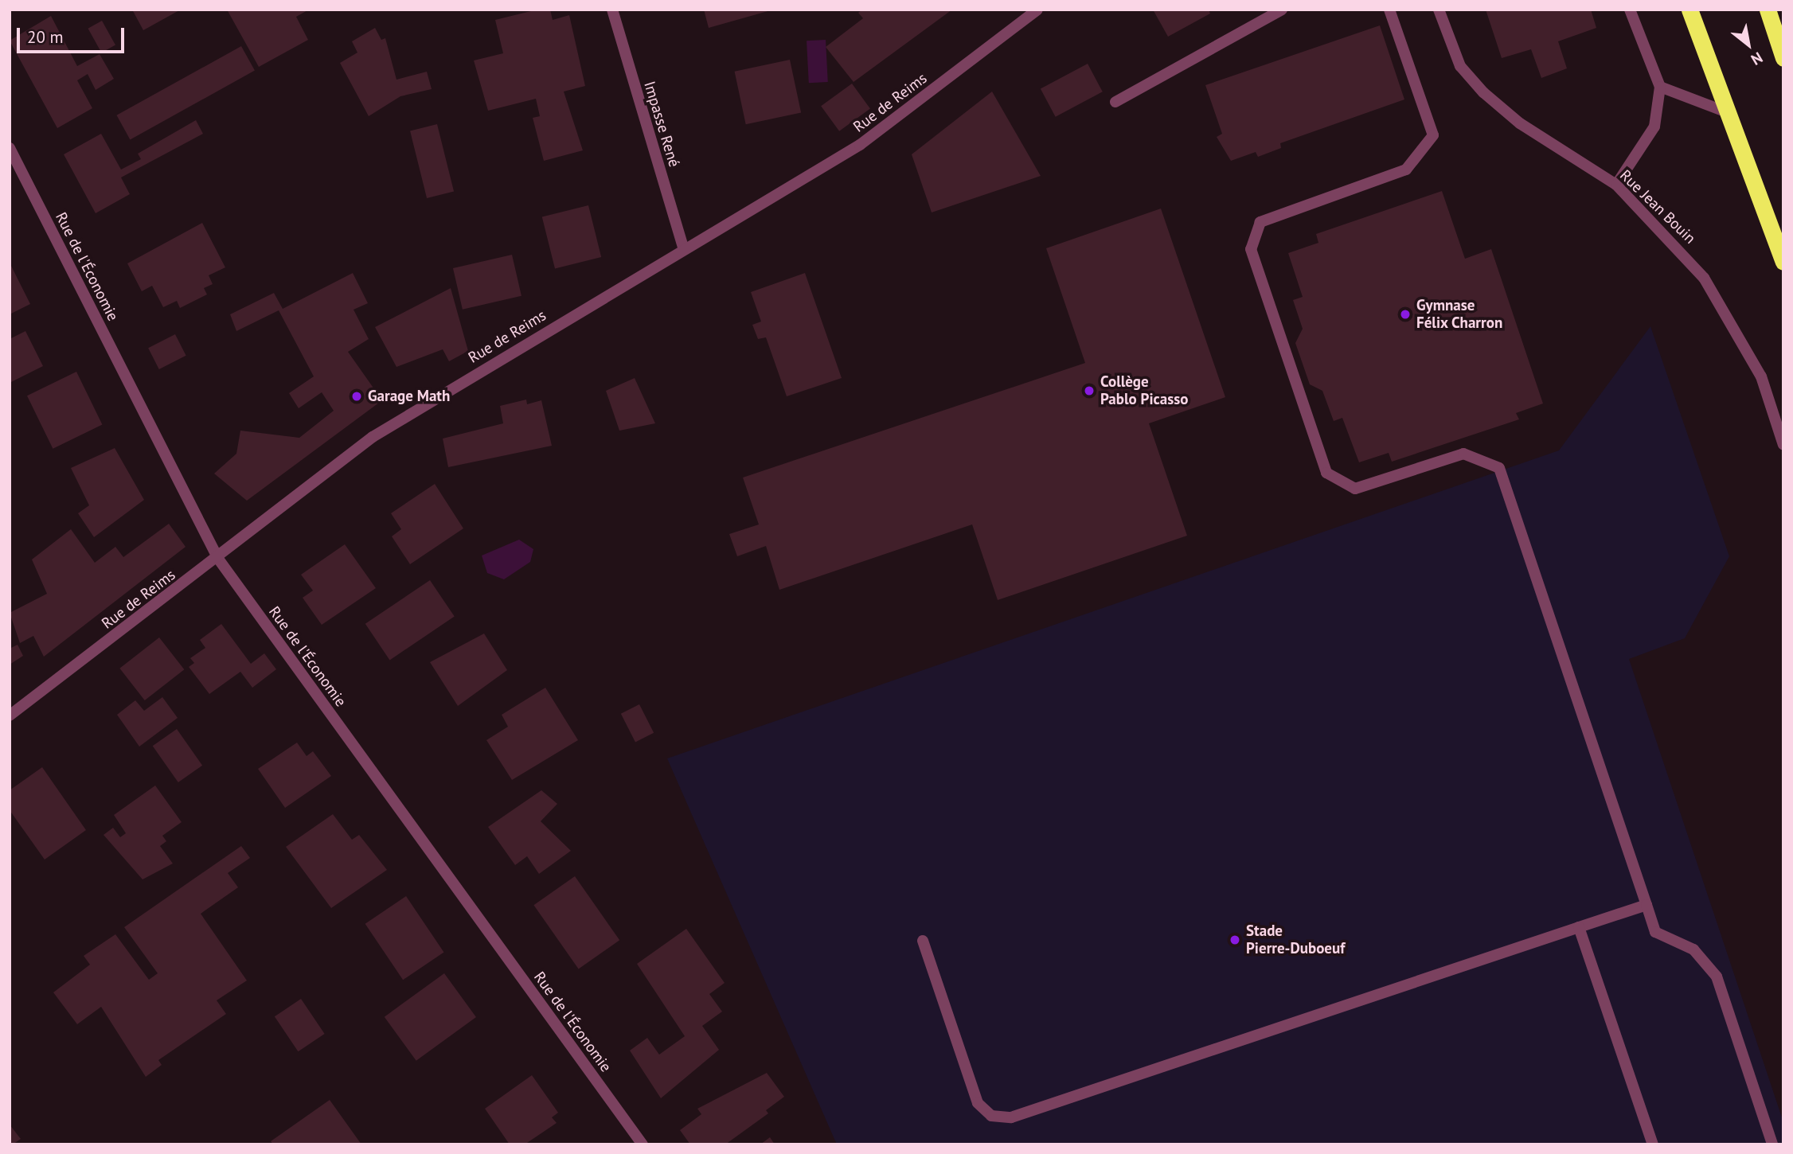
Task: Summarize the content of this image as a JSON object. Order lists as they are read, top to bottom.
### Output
{
  "streets": {
    "street": [
      "Rue de Reims",
      "Impasse René",
      "Rue Jean Bouin",
      "Rue de l'Économie"
    ]
  },
  "crossings": [
    ["Rue de Reims", "Impasse René"],
    ["Rue de Reims", "Rue de l'Économie"]
  ],
  "places": [
    "Gymnase Félix Charron",
    "Collège Pablo Picasso",
    "Garage Math",
    "Stade Pierre-Duboeuf"
  ],
  "scale_bar": "20 m",
  "north": "bottom right"
}
